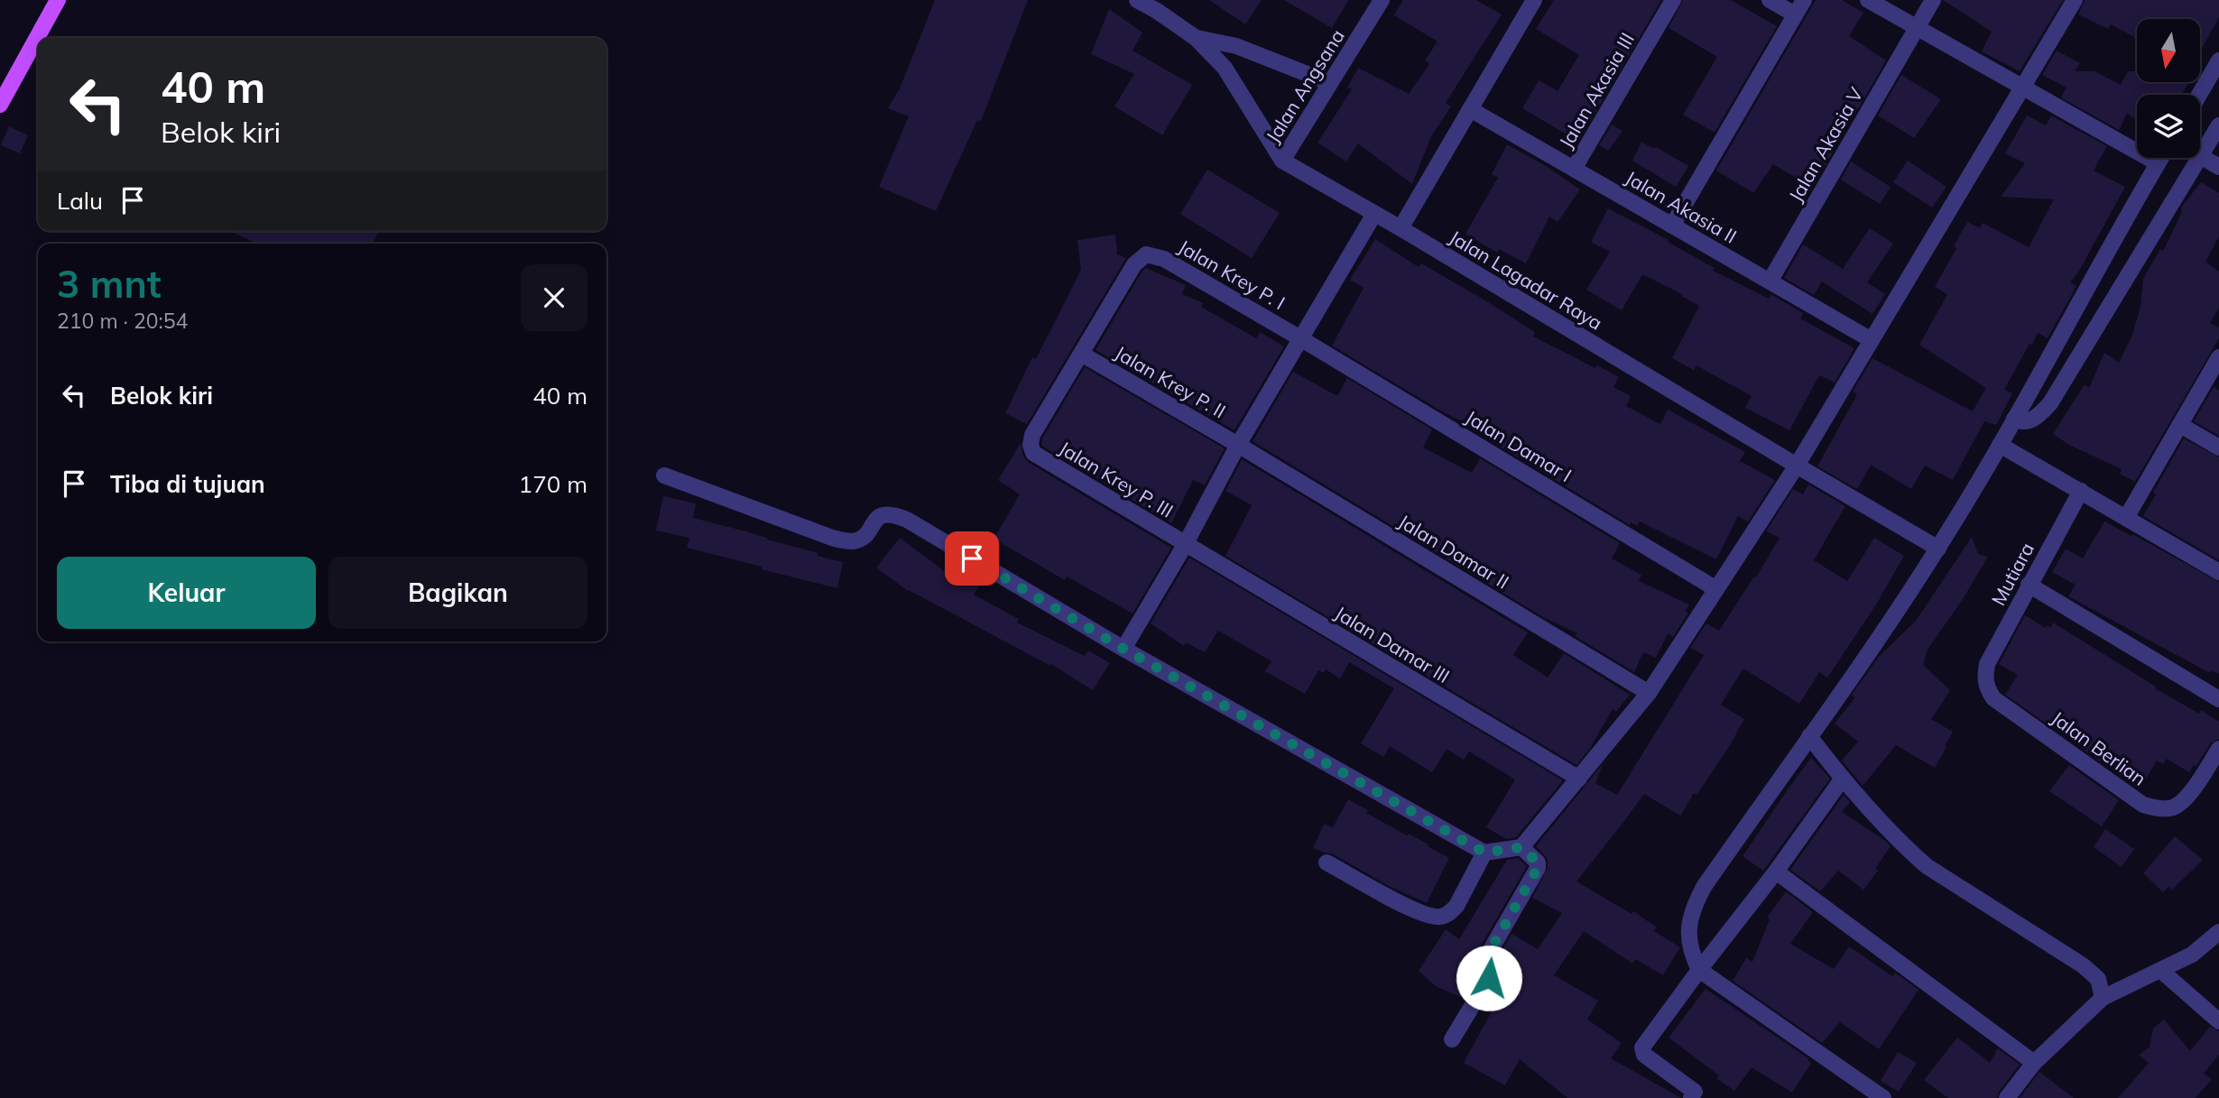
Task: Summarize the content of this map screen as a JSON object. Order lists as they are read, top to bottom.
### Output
{
  "streets": {
    "street": [
      "Jalan Angsana",
      "Jalan Akasia III",
      "Jalan Akasia V",
      "Jalan Akasia II",
      "Jalan Krey P. I",
      "Jalan Lagadar Raya",
      "Jalan Krey P. II",
      "Jalan Damar I",
      "Jalan Krey P. III",
      "Jalan Damar II",
      "Mutiara",
      "Jalan Damar III",
      "Jalan Berlian"
    ]
  },
  "crossings": [
    ["Jalan Angsana", "Jalan Lagadar Raya"],
    ["Jalan Akasia III", "Jalan Akasia II"],
    ["Jalan Akasia V", "Jalan Akasia II"],
    ["Jalan Krey P. I", "Jalan Krey P. II"],
    ["Jalan Krey P. I", "Jalan Damar I"],
    ["Jalan Krey P. I", "Jalan Krey P. III"],
    ["Jalan Krey P. II", "Jalan Krey P. III"],
    ["Jalan Krey P. II", "Jalan Damar II"],
    ["Jalan Krey P. III", "Jalan Damar III"],
    ["Mutiara", "Jalan Berlian"]
  ],
  "north": "bottom",
  "page": {
    "turn": ["40 m", "Belok kiri"],
    "then": "Lalu",
    "heading": ["3 mnt", "210 m · 20:54"],
    "list": [
      {
        "name": "Belok kiri",
        "value": "40 m"
      },
      {
        "name": "Tiba di tujuan",
        "value": "170 m"
      }
    ],
    "buttons": ["Keluar", "Bagikan"]
  }
}
